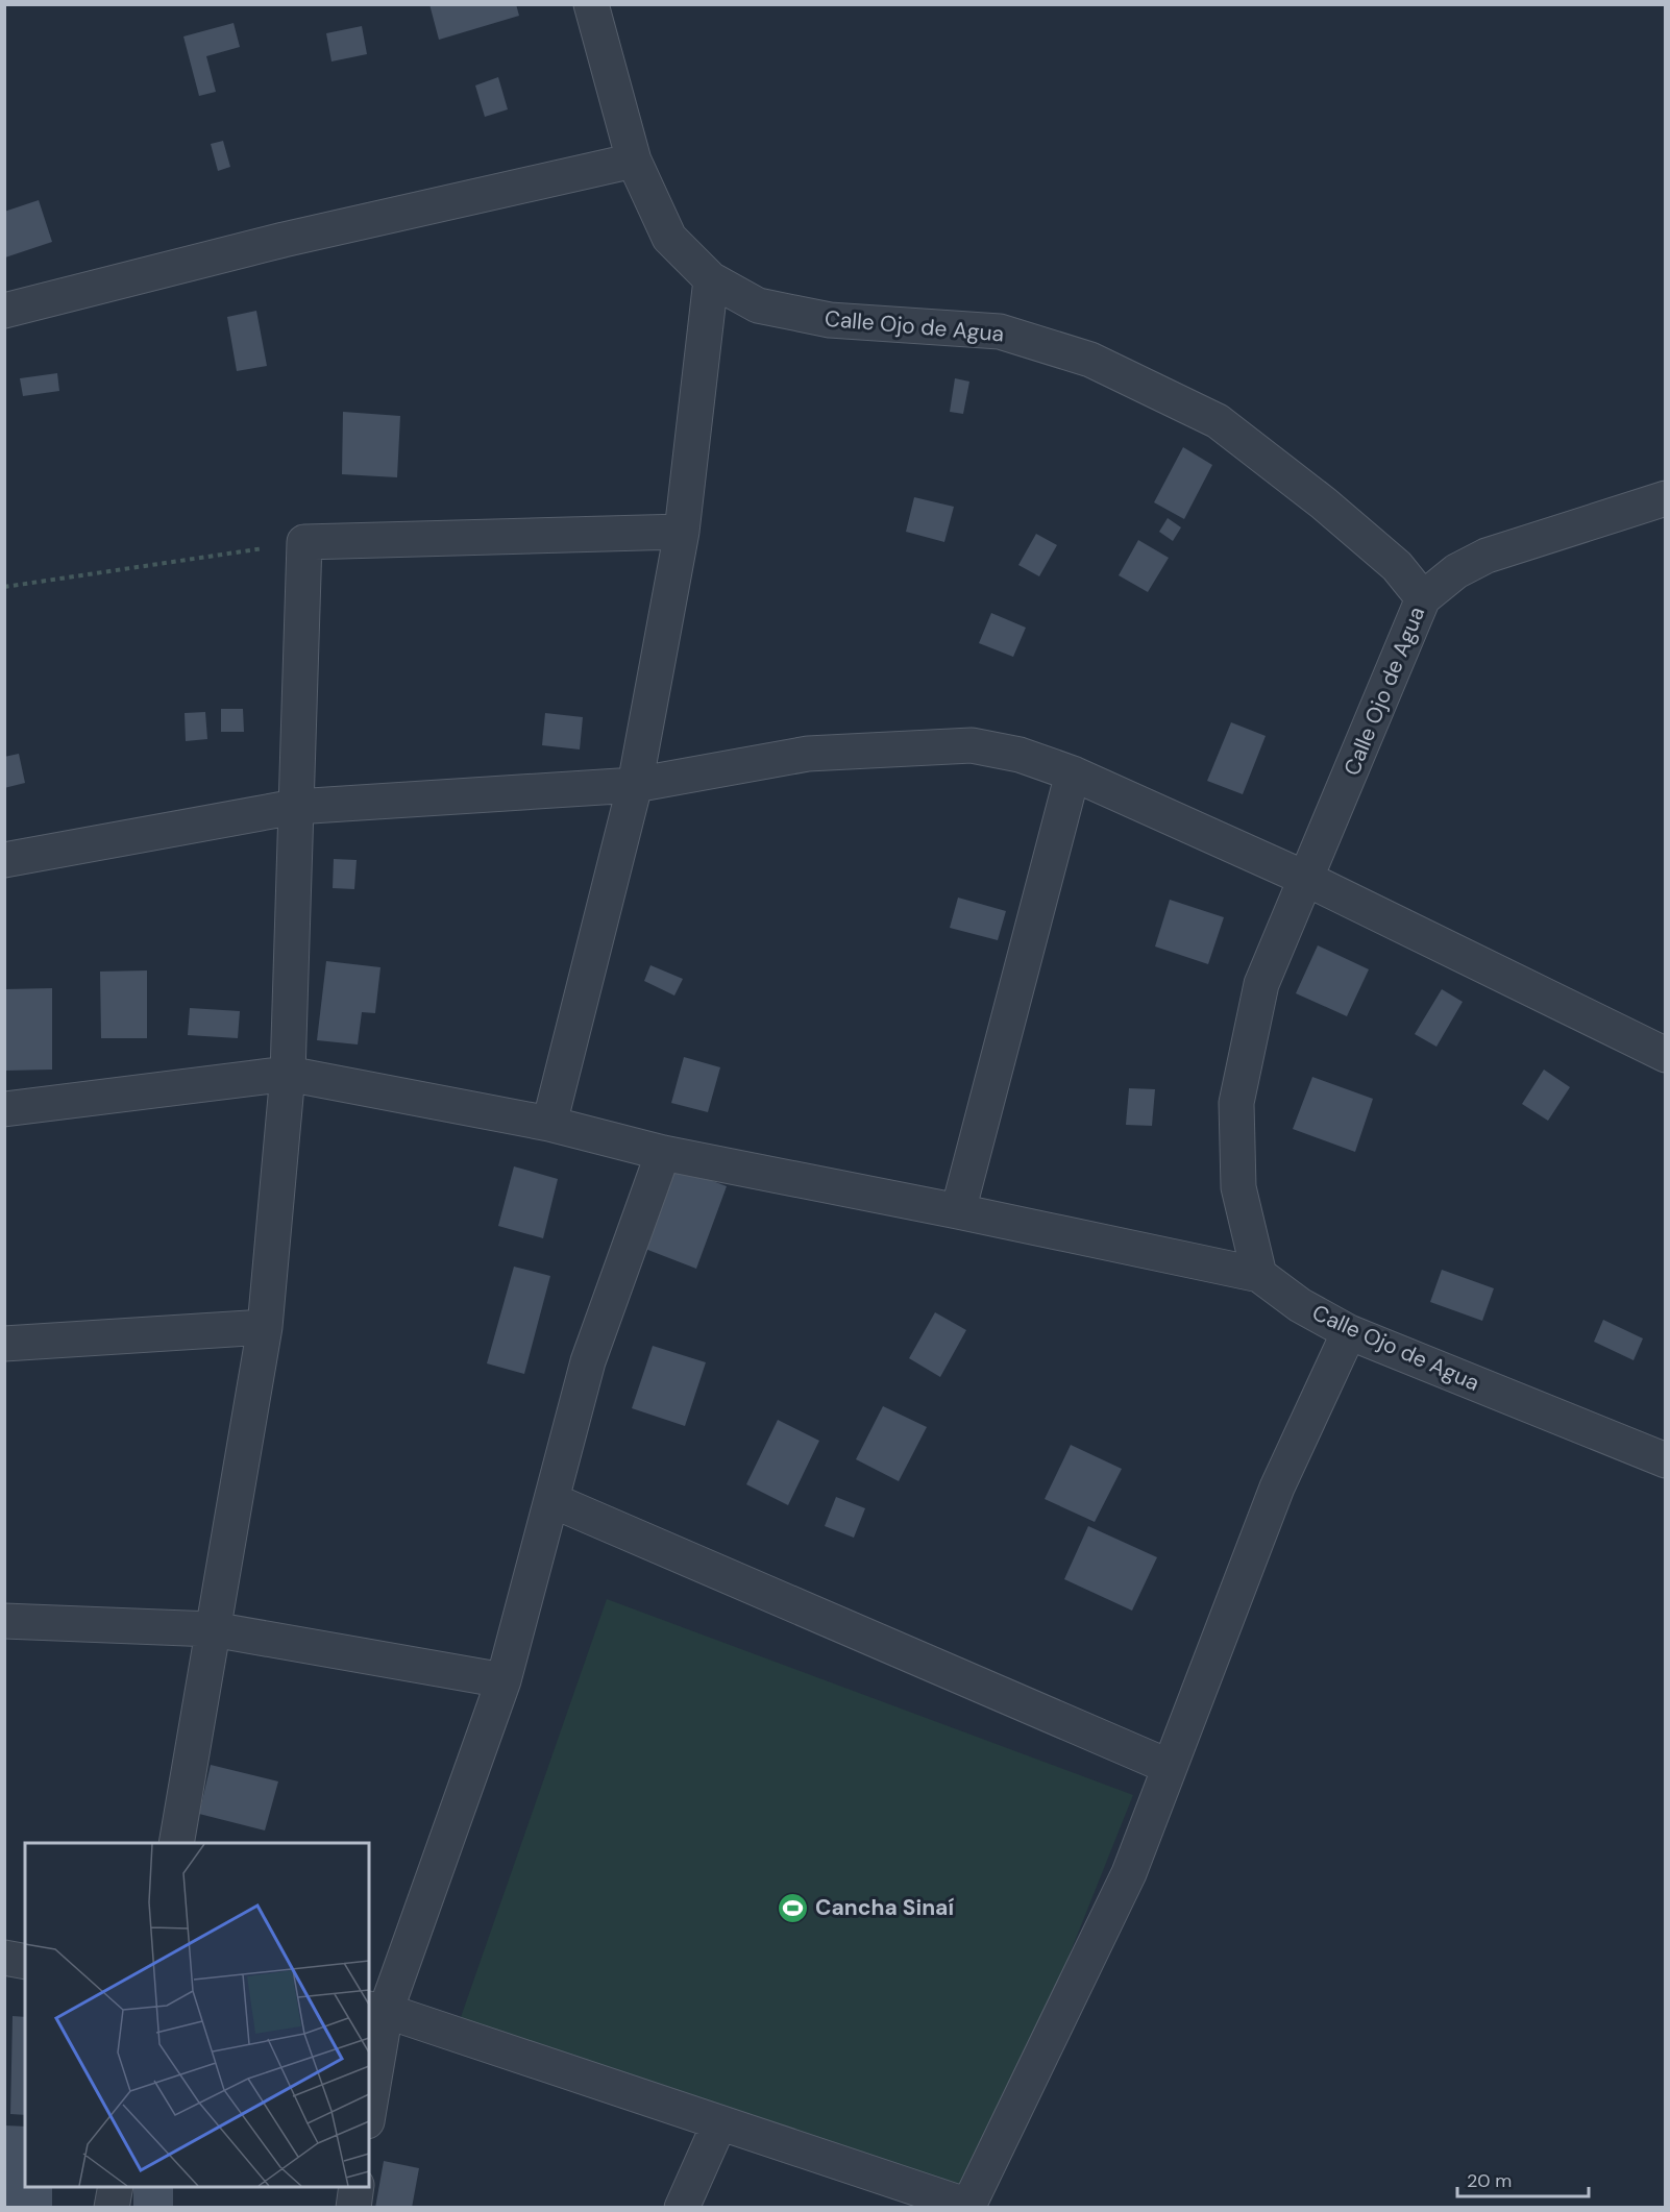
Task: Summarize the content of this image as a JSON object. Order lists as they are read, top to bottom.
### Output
{
  "streets": {
    "street": ["Calle Ojo de Agua"]
  },
  "places": {
    "sports": ["Cancha Sinaí"]
  },
  "scale_bar": "20 m"
}
